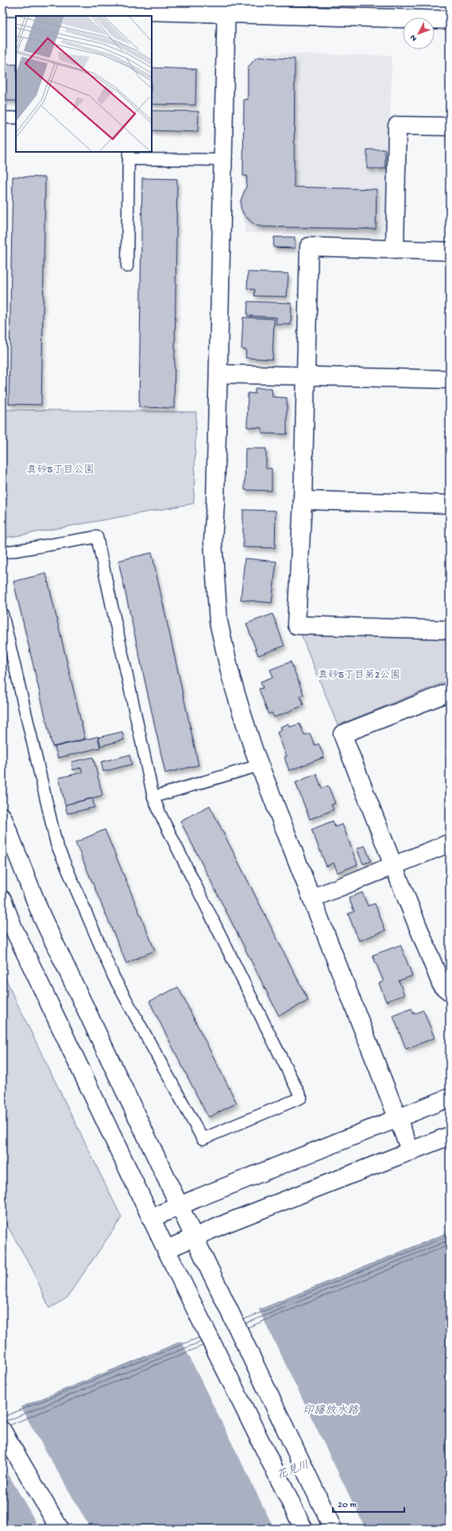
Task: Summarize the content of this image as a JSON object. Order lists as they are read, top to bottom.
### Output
{
  "water": ["印旛放水路", "花見川"],
  "parks": ["真砂5丁目公園", "真砂5丁目第2公園"],
  "scale_bar": "20 m",
  "north": "bottom left"
}
